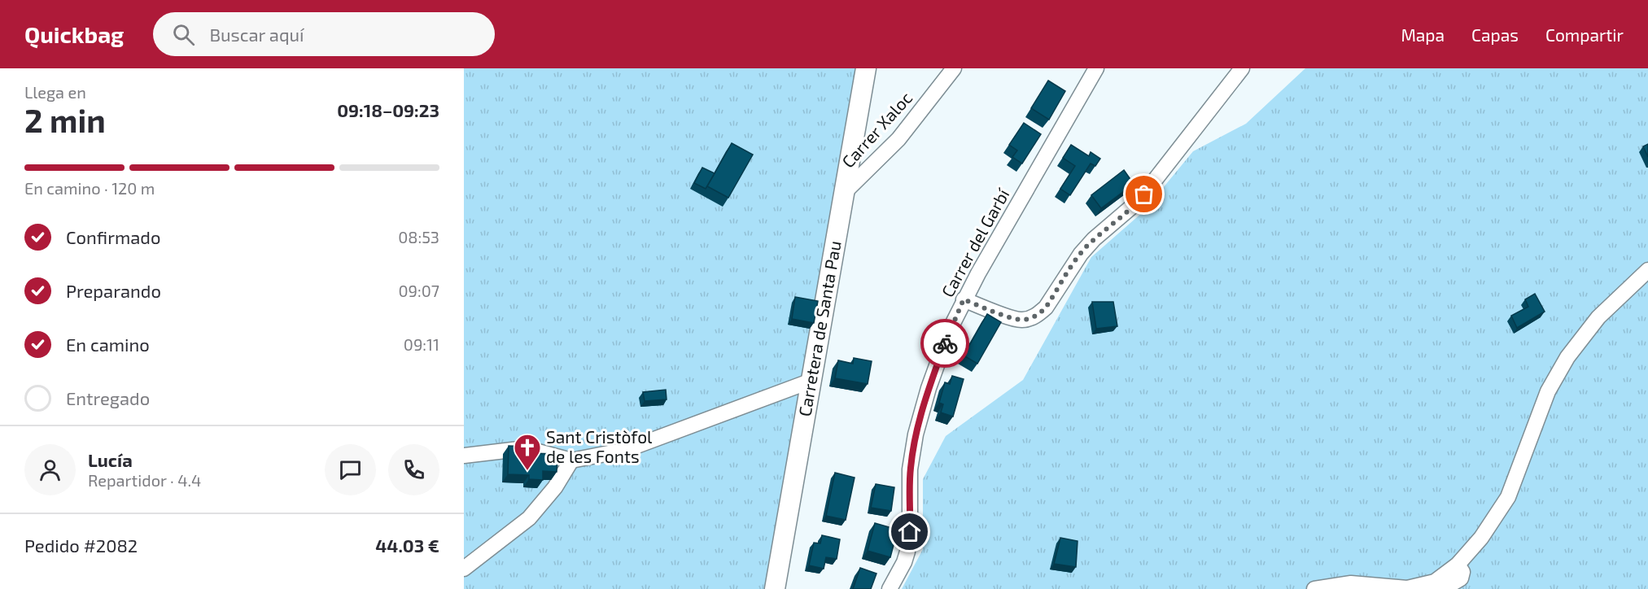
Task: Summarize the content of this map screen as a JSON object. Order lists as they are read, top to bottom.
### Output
{
  "streets": {
    "main road": ["Carretera de Santa Pau"],
    "street": ["Carrer Xaloc", "Carrer del Garbí"]
  },
  "crossings": [
    ["Carrer Xaloc", "Carretera de Santa Pau"]
  ],
  "places": {
    "church": ["Sant Cristòfol de les Fonts"]
  },
  "page": {
    "header": "Quickbag",
    "search": "Buscar aquí",
    "nav": ["Mapa", "Capas", "Compartir"],
    "heading": ["2 min", "Llega en", "09:18–09:23"],
    "panel": [
      "Lucía",
      "Repartidor · 4.4",
      "Pedido #2082",
      "44.03 €"
    ],
    "bar": "En camino · 120 m",
    "list": [
      ["Confirmado", "08:53"],
      ["Preparando", "09:07"],
      ["En camino", "09:11"],
      "Entregado"
    ]
  }
}
